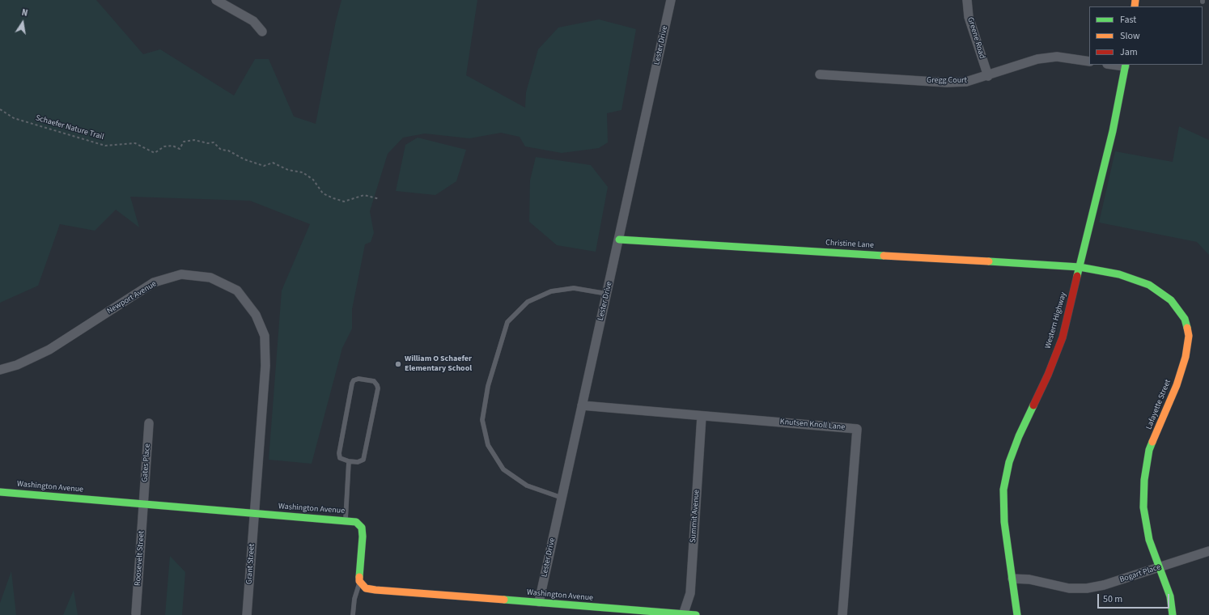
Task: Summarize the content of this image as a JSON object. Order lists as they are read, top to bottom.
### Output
{
  "streets": {
    "street": [
      "Greene Road",
      "Lester Drive",
      "Gregg Court",
      "Christine Lane",
      "Newport Avenue",
      "Western Highway",
      "Lafayette Street",
      "Knutsen Knoll Lane",
      "Gates Place",
      "Washington Avenue",
      "Summit Avenue",
      "Roosevelt Street",
      "Grant Street",
      "Bogart Place"
    ],
    "path": ["Schaefer Nature Trail"]
  },
  "crossings": [
    ["Greene Road", "Gregg Court"],
    ["Lester Drive", "Christine Lane"],
    ["Lester Drive", "Knutsen Knoll Lane"],
    ["Lester Drive", "Washington Avenue"],
    ["Christine Lane", "Western Highway"],
    ["Christine Lane", "Lafayette Street"],
    ["Newport Avenue", "Washington Avenue"],
    ["Newport Avenue", "Grant Street"],
    ["Western Highway", "Lafayette Street"],
    ["Western Highway", "Bogart Place"],
    ["Lafayette Street", "Bogart Place"],
    ["Knutsen Knoll Lane", "Summit Avenue"],
    ["Gates Place", "Washington Avenue"],
    ["Gates Place", "Roosevelt Street"],
    ["Washington Avenue", "Summit Avenue"],
    ["Washington Avenue", "Roosevelt Street"],
    ["Washington Avenue", "Grant Street"]
  ],
  "places": ["William O Schaefer Elementary School"],
  "legend": ["Fast", "Slow", "Jam"],
  "scale_bar": "50 m",
  "north": "top"
}
